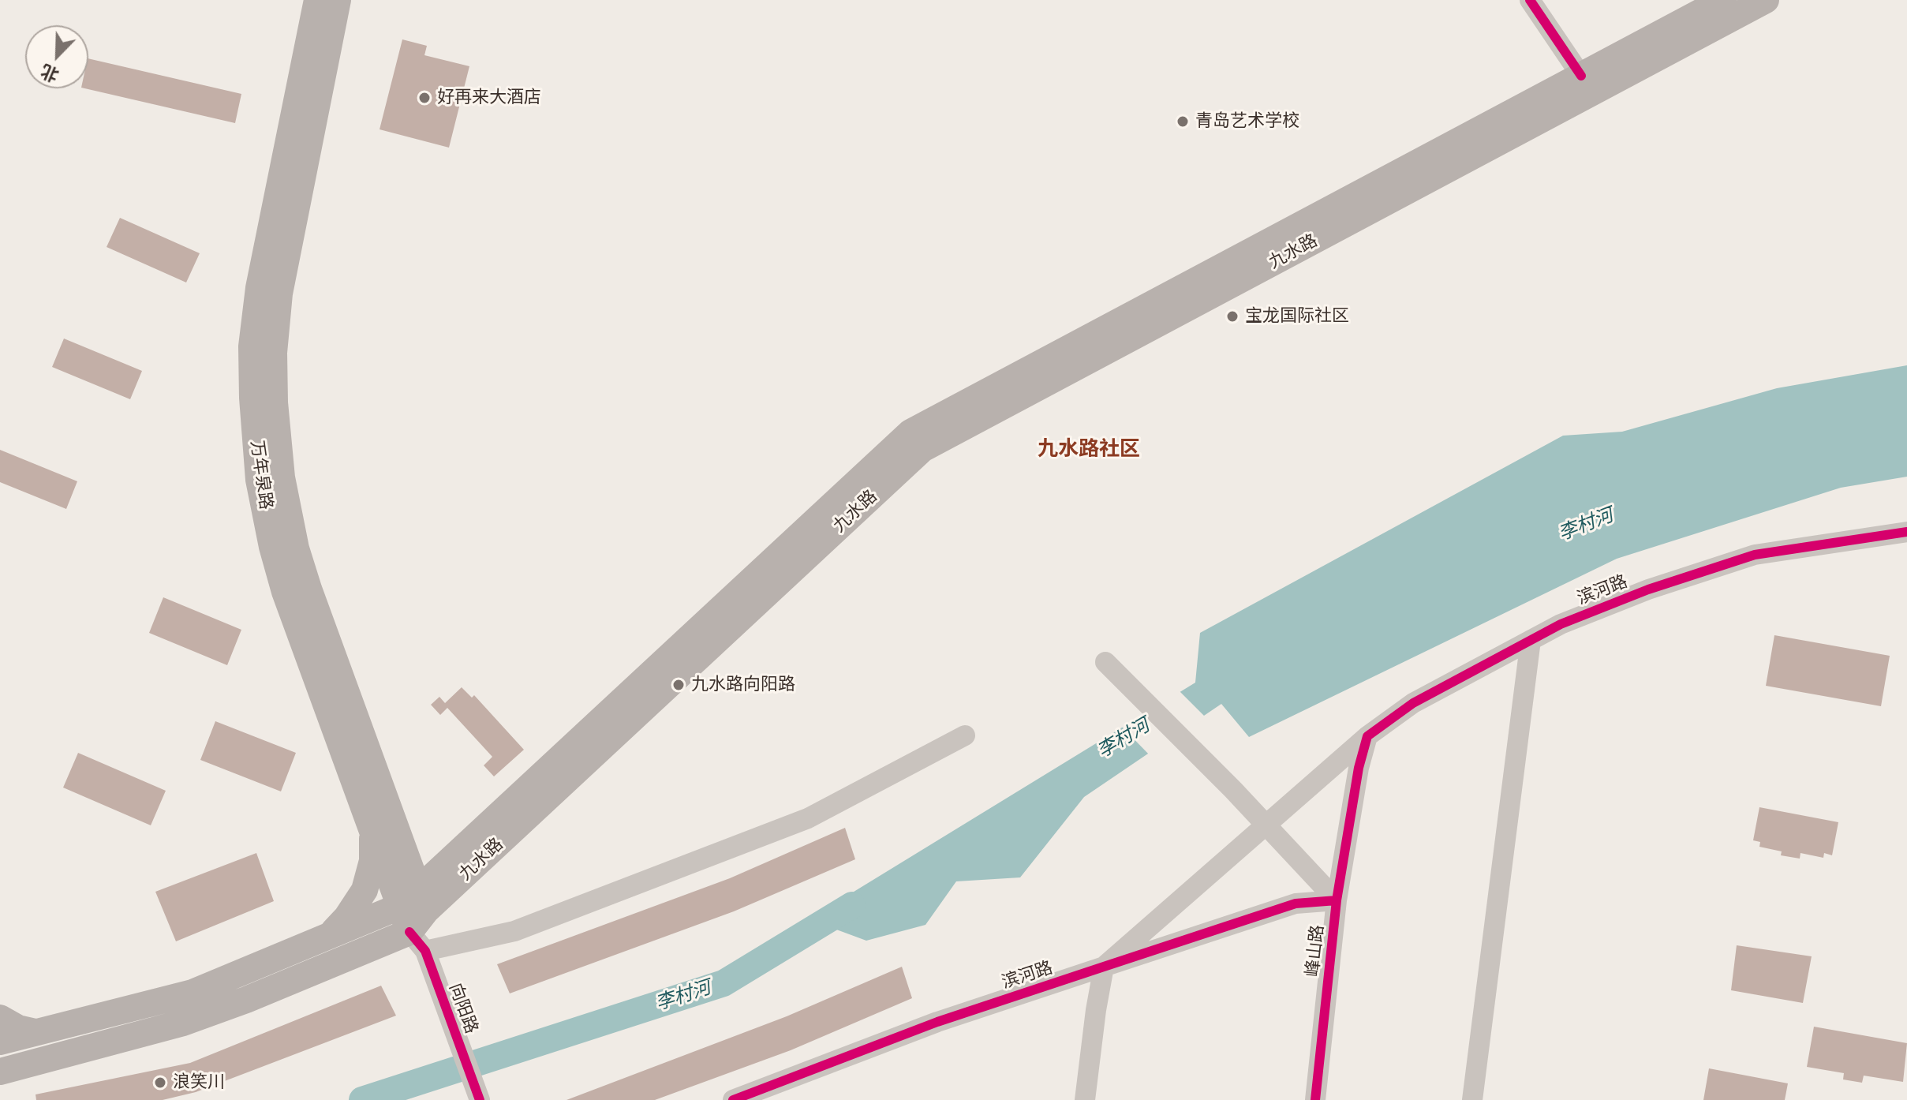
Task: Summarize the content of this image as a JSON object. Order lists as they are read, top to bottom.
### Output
{
  "streets": {
    "main road": ["九水路", "万年泉路"],
    "street": ["滨河路", "峰山路", "向阳路"]
  },
  "crossings": [
    ["九水路", "万年泉路"],
    ["万年泉路", "向阳路"],
    ["滨河路", "峰山路"]
  ],
  "districts": ["九水路社区"],
  "water": ["李村河"],
  "places": [
    "好再来大酒店",
    "青岛艺术学校",
    "宝龙国际社区",
    "九水路向阳路",
    "浪笑川"
  ],
  "north": "bottom left"
}
